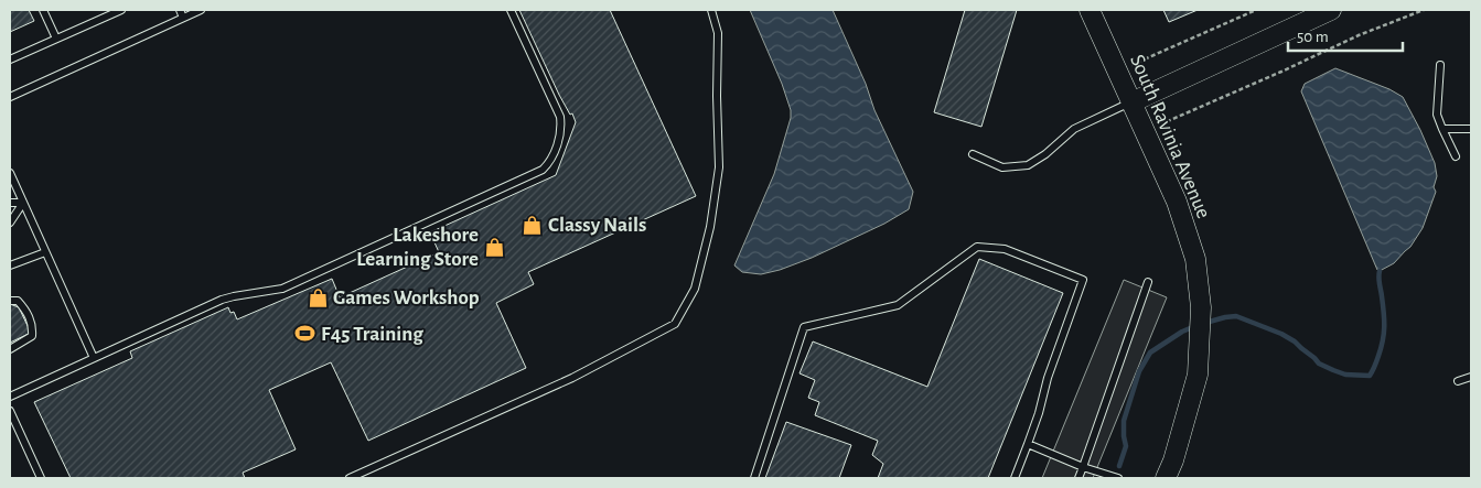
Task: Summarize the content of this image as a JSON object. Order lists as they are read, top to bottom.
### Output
{
  "streets": {
    "street": ["South Ravinia Avenue"]
  },
  "places": {
    "shop": ["Classy Nails", "Lakeshore Learning Store", "Games Workshop"],
    "sports": ["F45 Training"]
  },
  "scale_bar": "50 m"
}
